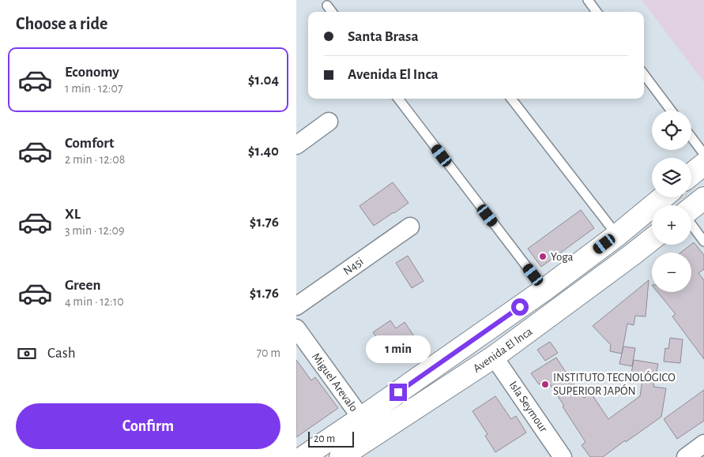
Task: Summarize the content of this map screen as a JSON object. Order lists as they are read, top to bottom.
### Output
{
  "streets": {
    "main road": ["Avenida El Inca"],
    "street": ["N45i", "Miguel Arevalo", "Isla Seymour"]
  },
  "crossings": [
    ["Avenida El Inca", "Miguel Arevalo"],
    ["Avenida El Inca", "Isla Seymour"]
  ],
  "places": ["Yoga", "INSTITUTO TECNOLÓGICO SUPERIOR JAPÓN"],
  "scale_bar": "20 m",
  "page": {
    "heading": "Choose a ride",
    "banner": ["Santa Brasa", "Avenida El Inca"],
    "list": [
      {
        "name": "Economy",
        "note": "1 min · 12:07",
        "value": "$1.04"
      },
      {
        "name": "Comfort",
        "note": "2 min · 12:08",
        "value": "$1.40"
      },
      {
        "name": "XL",
        "note": "3 min · 12:09",
        "value": "$1.76"
      },
      {
        "name": "Green",
        "note": "4 min · 12:10",
        "value": "$1.76"
      }
    ],
    "map_buttons": ["+", "−"],
    "pay": ["Cash", "70 m"],
    "bubble": "1 min",
    "buttons": "Confirm",
    "scale": "20 m"
  }
}
